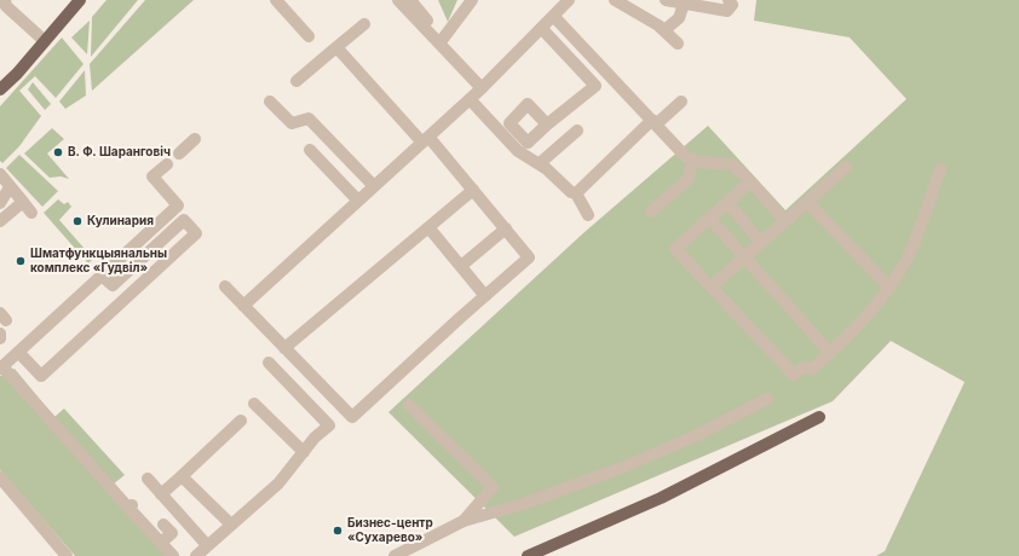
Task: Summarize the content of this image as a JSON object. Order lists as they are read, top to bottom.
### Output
{
  "places": [
    "В. Ф. Шаранговіч",
    "Кулинария",
    "Шматфункцыянальны комплекс «Гудвіл»",
    "Бизнес-центр «Сухарево»"
  ]
}
